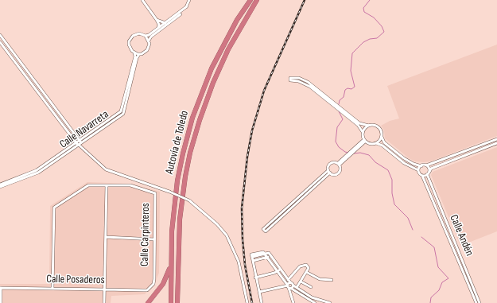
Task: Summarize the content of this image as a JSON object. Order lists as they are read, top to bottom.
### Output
{
  "streets": {
    "highway": ["Autovía de Toledo"],
    "street": [
      "Calle Navarreta",
      "Calle Carpinteros",
      "Calle Andén",
      "Calle Posaderos"
    ]
  },
  "crossings": [
    ["Calle Carpinteros", "Calle Posaderos"]
  ]
}
